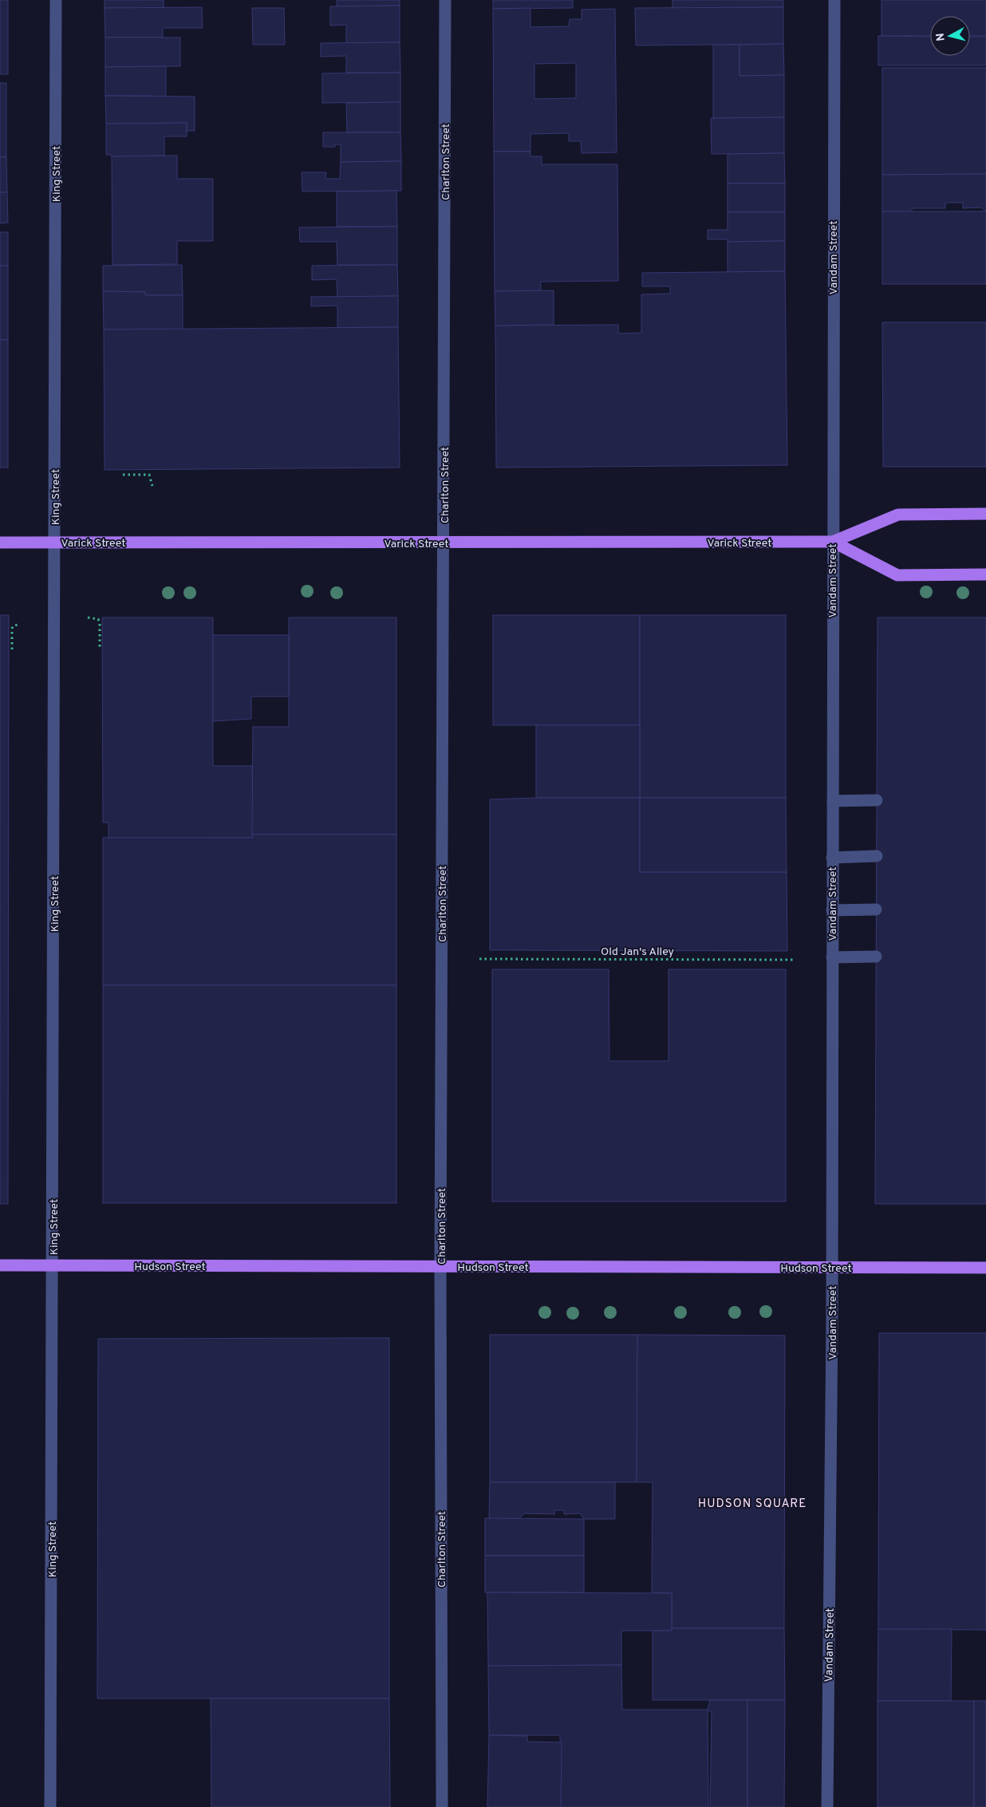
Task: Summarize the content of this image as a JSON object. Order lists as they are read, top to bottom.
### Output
{
  "streets": {
    "main road": ["Varick Street", "Hudson Street"],
    "street": ["Charlton Street", "King Street", "Vandam Street"],
    "path": ["Old Jan's Alley"]
  },
  "crossings": [
    ["Charlton Street", "Varick Street"],
    ["Charlton Street", "Hudson Street"],
    ["King Street", "Varick Street"],
    ["King Street", "Hudson Street"],
    ["Vandam Street", "Varick Street"],
    ["Vandam Street", "Hudson Street"]
  ],
  "districts": ["HUDSON SQUARE"],
  "north": "left"
}
